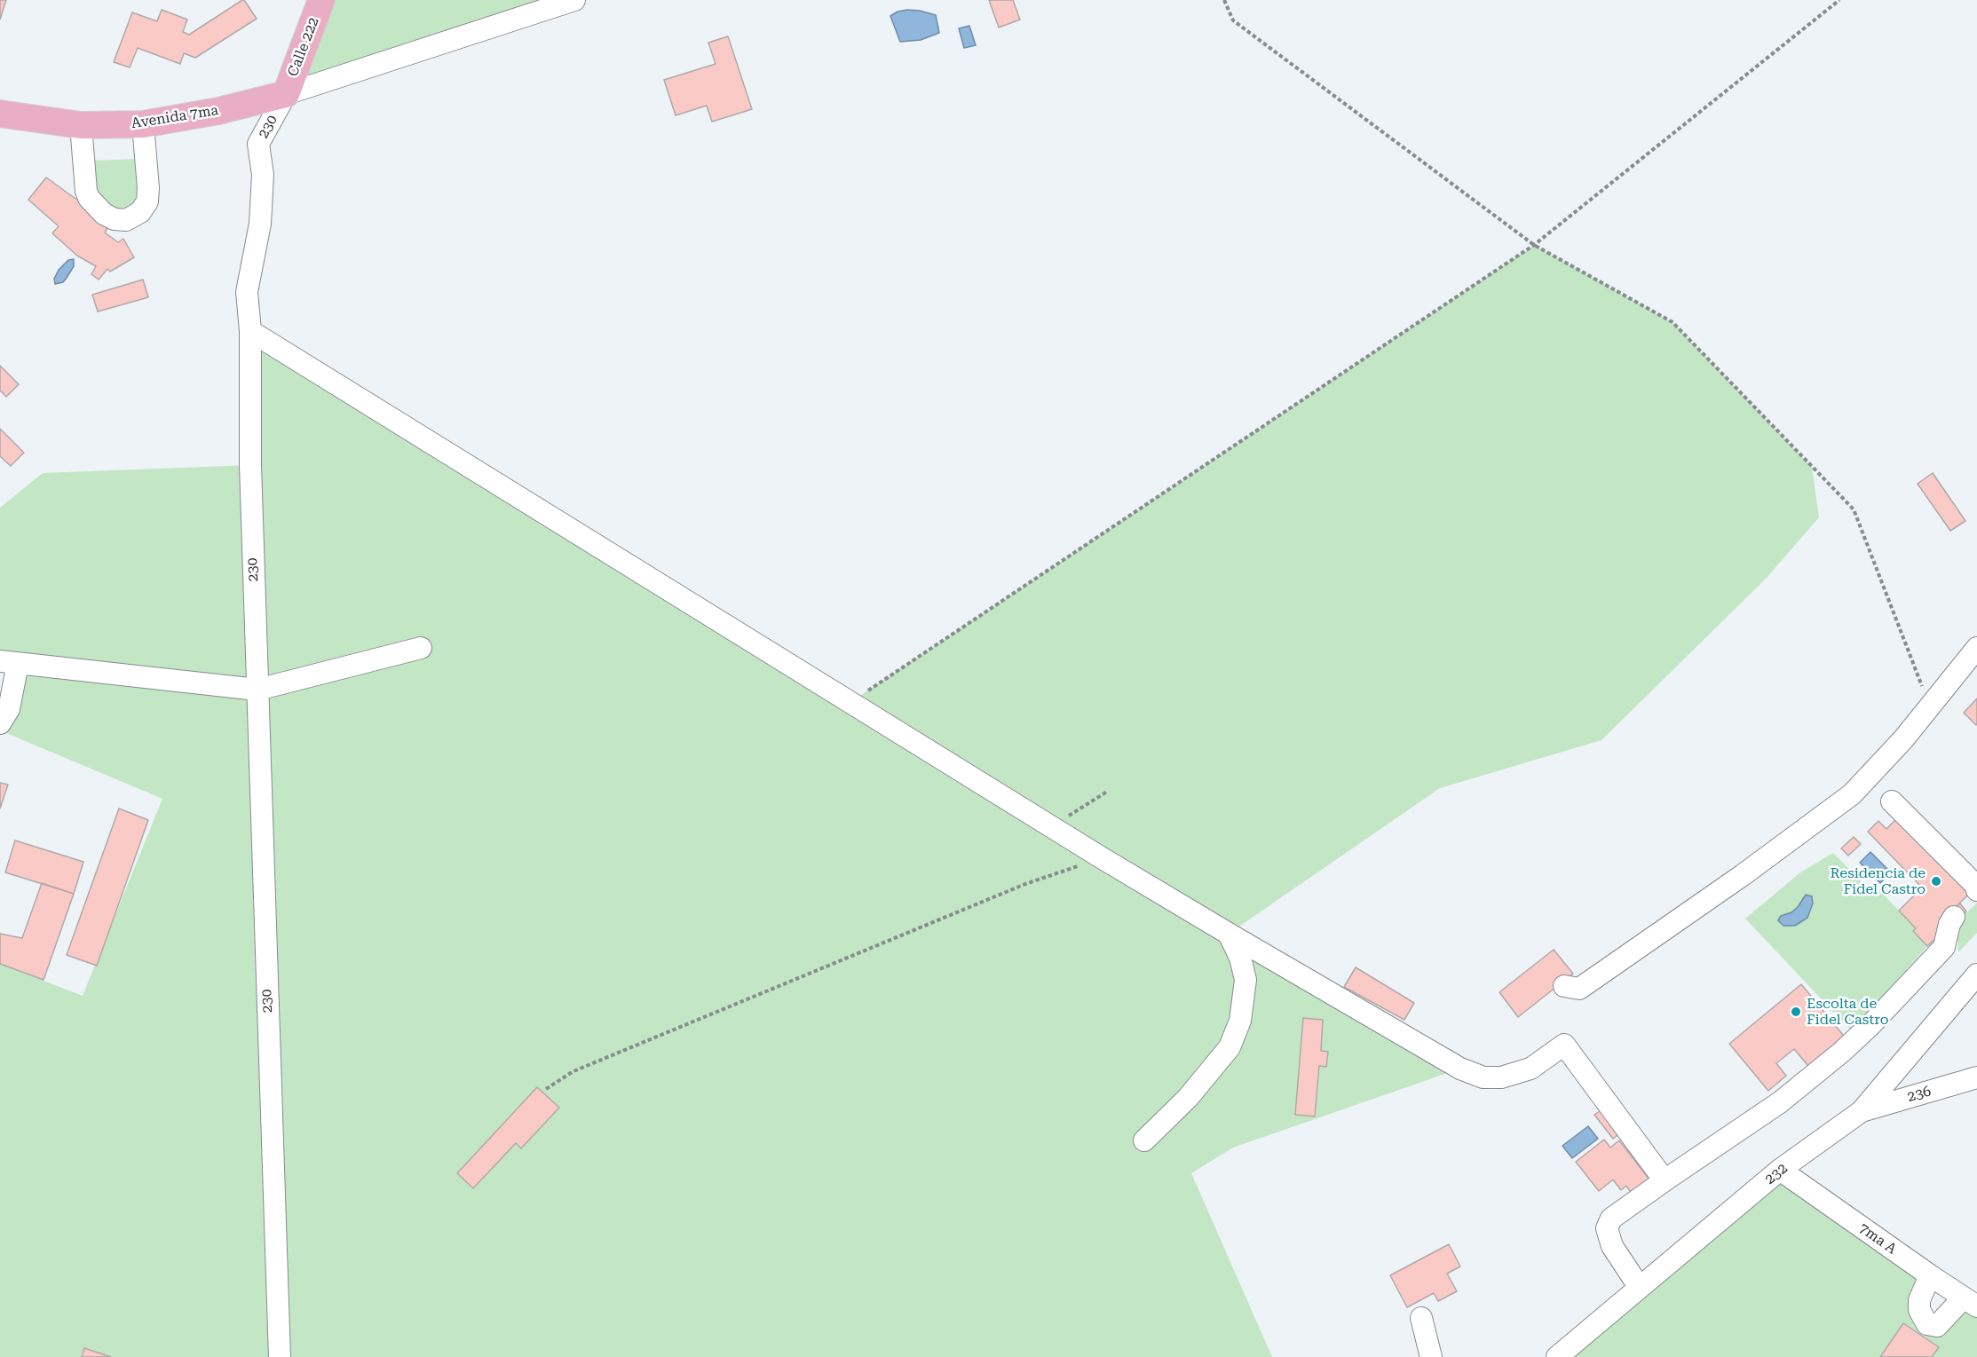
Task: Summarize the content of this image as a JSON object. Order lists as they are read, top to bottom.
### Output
{
  "streets": {
    "main road": ["Calle 222", "Avenida 7ma"],
    "street": [
      "230",
      "236",
      "232",
      "7ma A"
    ]
  },
  "crossings": [
    ["Calle 222", "Avenida 7ma"],
    ["Calle 222", "230"],
    ["Avenida 7ma", "230"],
    ["236", "232"],
    ["232", "7ma A"]
  ],
  "places": ["Residencia de Fidel Castro", "Escolta de Fidel Castro"]
}
